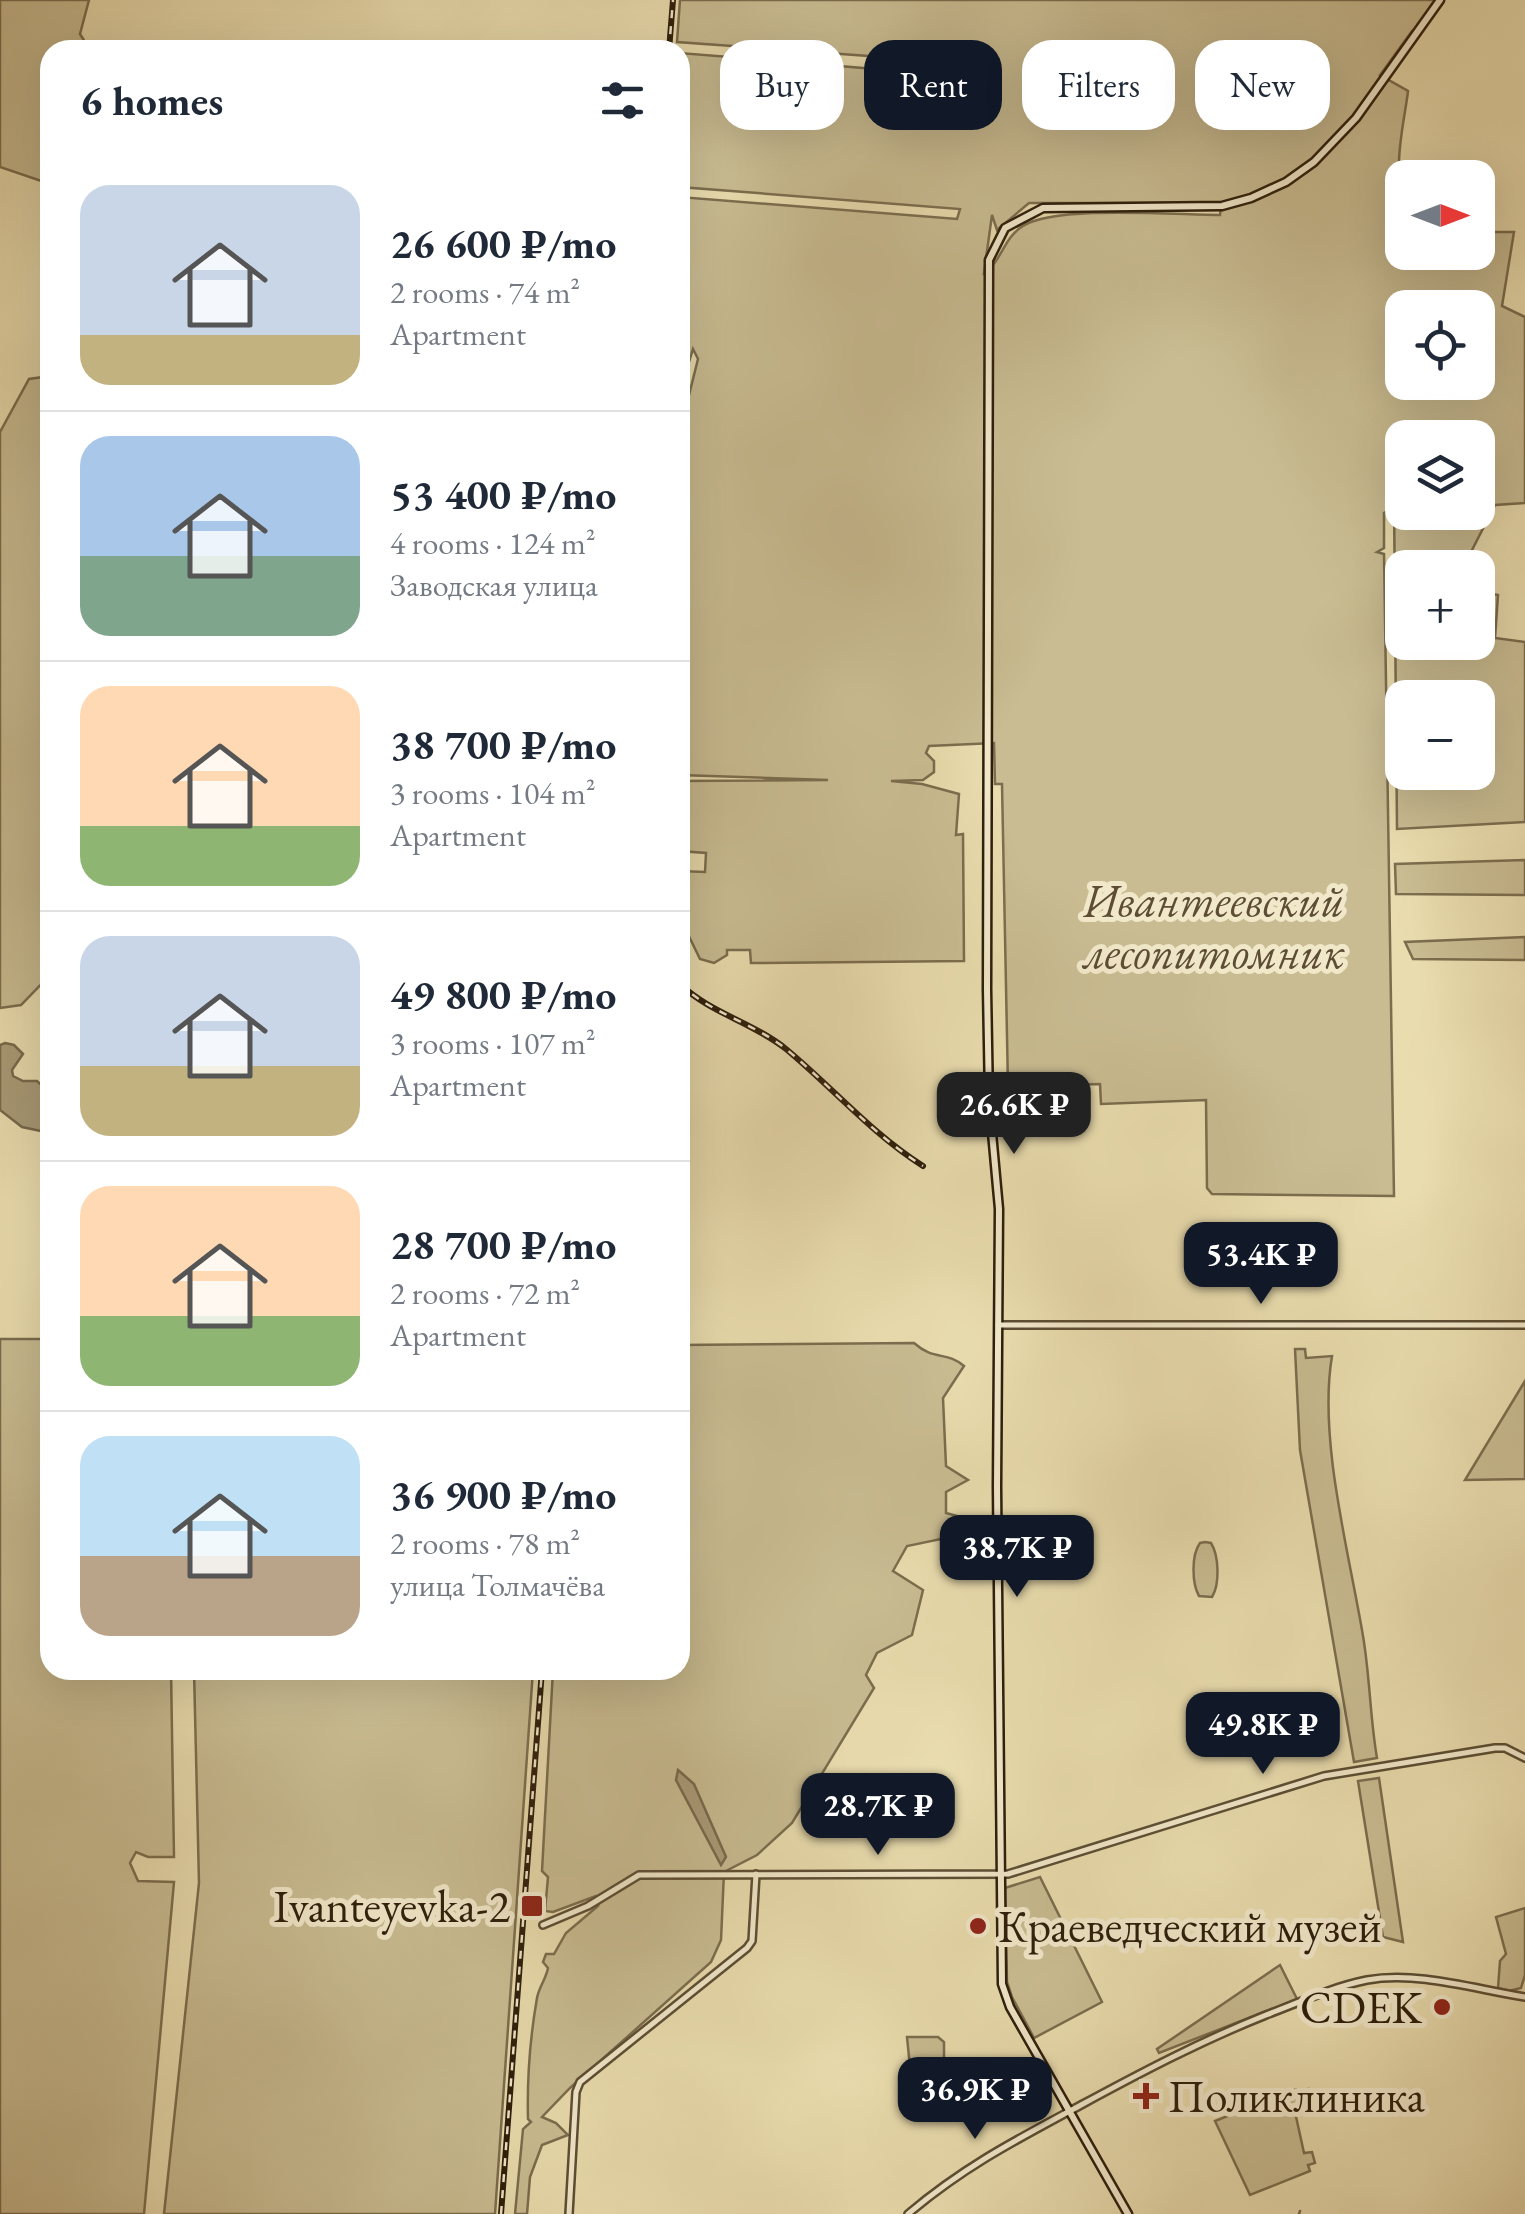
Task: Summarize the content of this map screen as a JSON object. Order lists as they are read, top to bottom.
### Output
{
  "parks": ["Ивантеевский лесопитомник"],
  "places": {
    "transit": ["Ivanteyevka-2"],
    "other": ["Краеведческий музей", "CDEK"],
    "health": ["Поликлиника"]
  },
  "north": "right",
  "page": {
    "chip": [
      "Buy",
      "Rent",
      "Filters",
      "New"
    ],
    "heading": "6 homes",
    "map_buttons": ["+", "−"],
    "list": [
      {
        "name": "26 600 ₽/mo",
        "note": "2 rooms · 74 m² · Apartment"
      },
      {
        "name": "53 400 ₽/mo",
        "note": "4 rooms · 124 m² · Заводская улица"
      },
      {
        "name": "38 700 ₽/mo",
        "note": "3 rooms · 104 m² · Apartment"
      },
      {
        "name": "49 800 ₽/mo",
        "note": "3 rooms · 107 m² · Apartment"
      },
      {
        "name": "28 700 ₽/mo",
        "note": "2 rooms · 72 m² · Apartment"
      },
      {
        "name": "36 900 ₽/mo",
        "note": "2 rooms · 78 m² · улица Толмачёва"
      }
    ],
    "price": [
      "26.6K ₽",
      "53.4K ₽",
      "38.7K ₽",
      "49.8K ₽",
      "28.7K ₽",
      "36.9K ₽"
    ]
  }
}
